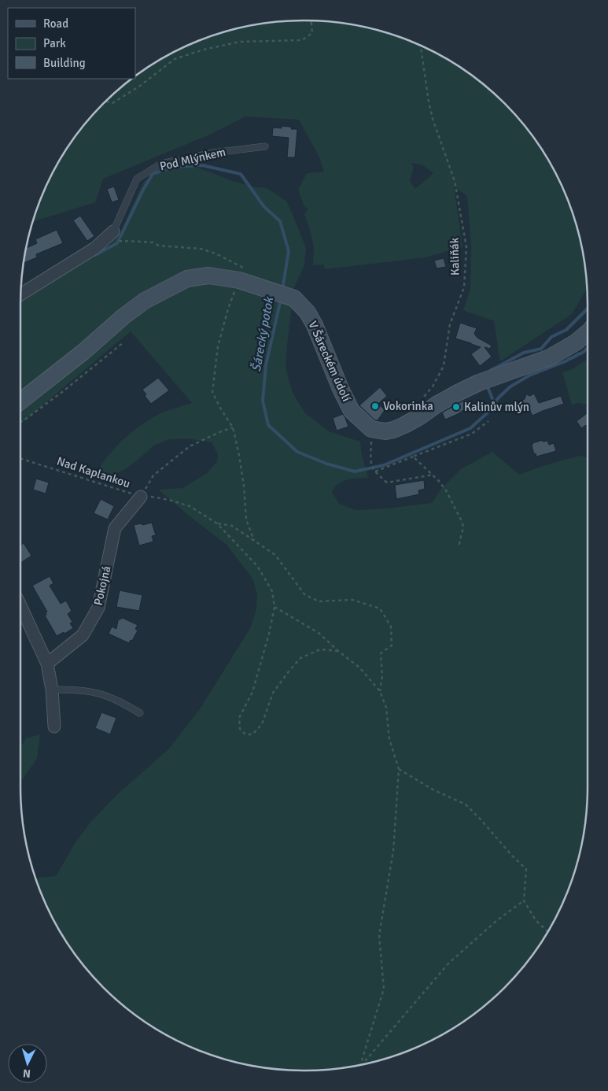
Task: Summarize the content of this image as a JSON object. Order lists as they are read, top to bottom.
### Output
{
  "streets": {
    "street": ["Pod Mlýnkem", "V Šáreckém údolí", "Pokojná"],
    "path": ["Kaliňák", "Nad Kaplankou"]
  },
  "crossings": [
    ["Nad Kaplankou", "Pokojná"]
  ],
  "water": ["Šárecký potok"],
  "places": ["Vokorinka", "Kalinův mlýn"],
  "legend": ["Road", "Park", "Building"],
  "north": "bottom"
}
